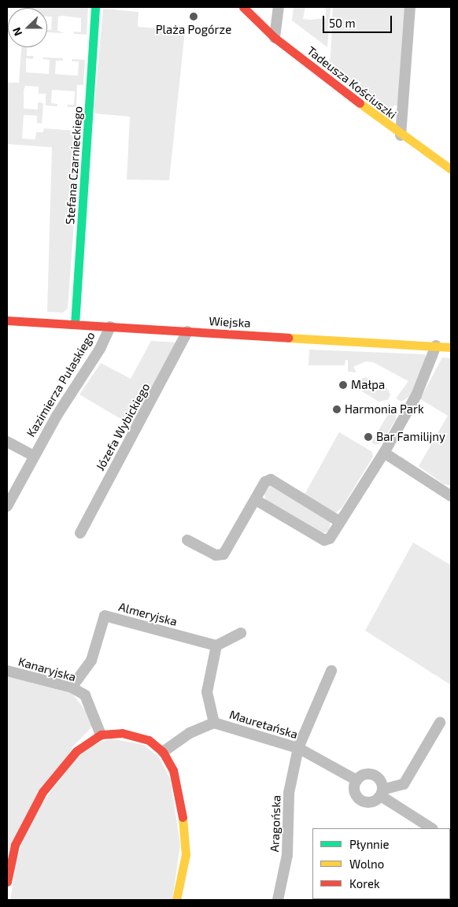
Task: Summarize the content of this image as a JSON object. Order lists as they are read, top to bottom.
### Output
{
  "streets": {
    "street": [
      "Tadeusza Kościuszki",
      "Stefana Czarnieckiego",
      "Wiejska",
      "Kazimierza Pułaskiego",
      "Józefa Wybickiego",
      "Almeryjska",
      "Kanaryjska",
      "Mauretańska",
      "Aragońska"
    ]
  },
  "crossings": [
    ["Stefana Czarnieckiego", "Wiejska"],
    ["Wiejska", "Kazimierza Pułaskiego"],
    ["Wiejska", "Józefa Wybickiego"],
    ["Almeryjska", "Kanaryjska"],
    ["Mauretańska", "Aragońska"]
  ],
  "places": [
    "Plaża Pogórze",
    "Małpa",
    "Harmonia Park",
    "Bar Familijny"
  ],
  "legend": ["Płynnie", "Wolno", "Korek"],
  "scale_bar": "50 m",
  "north": "left"
}
